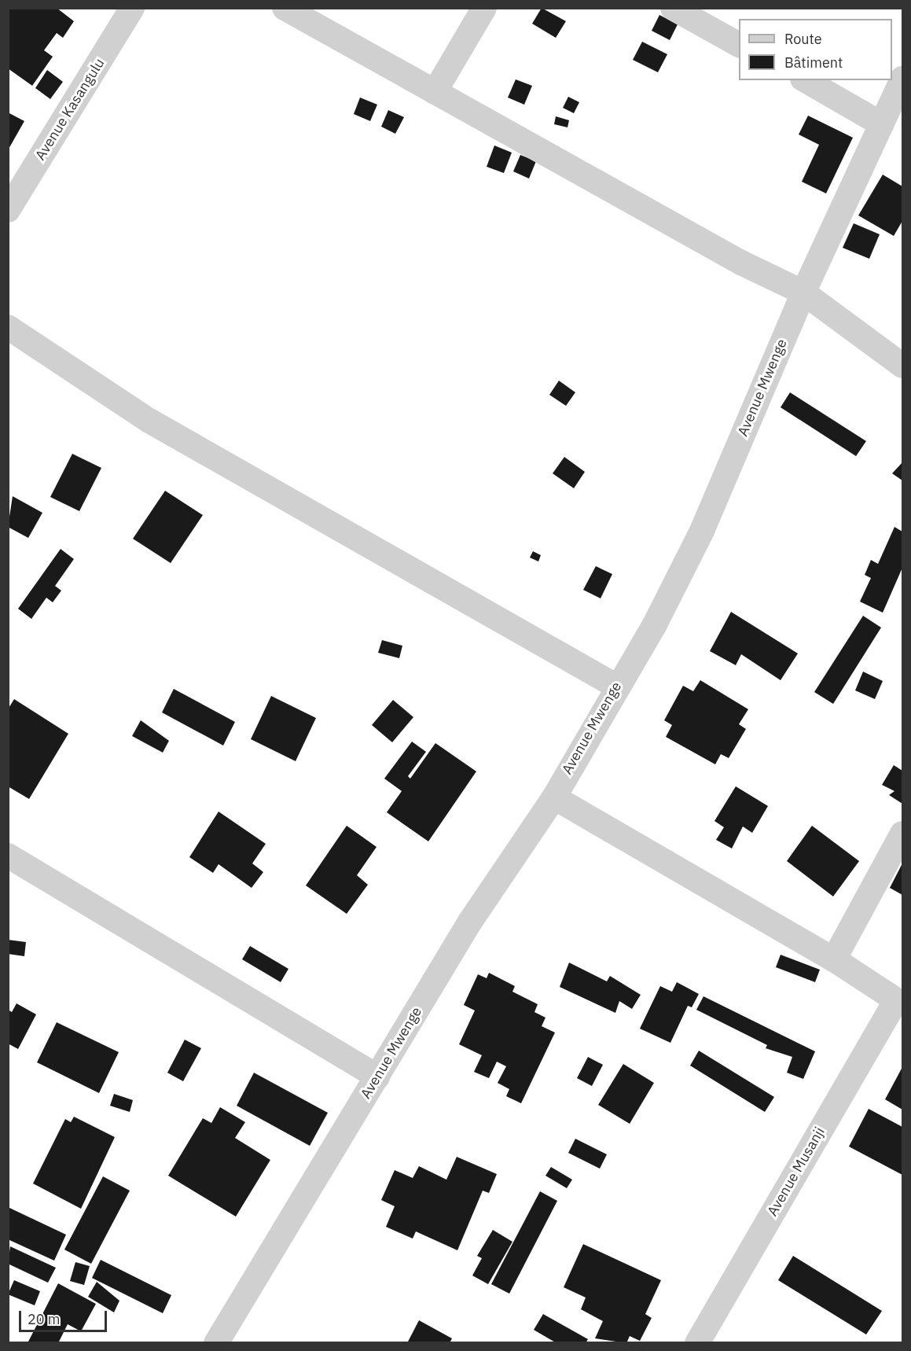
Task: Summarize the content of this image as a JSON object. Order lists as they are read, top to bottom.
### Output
{
  "streets": {
    "street": ["Avenue Kasangulu", "Avenue Mwenge", "Avenue Musanji"]
  },
  "legend": ["Route", "Bâtiment"],
  "scale_bar": "20 m"
}
